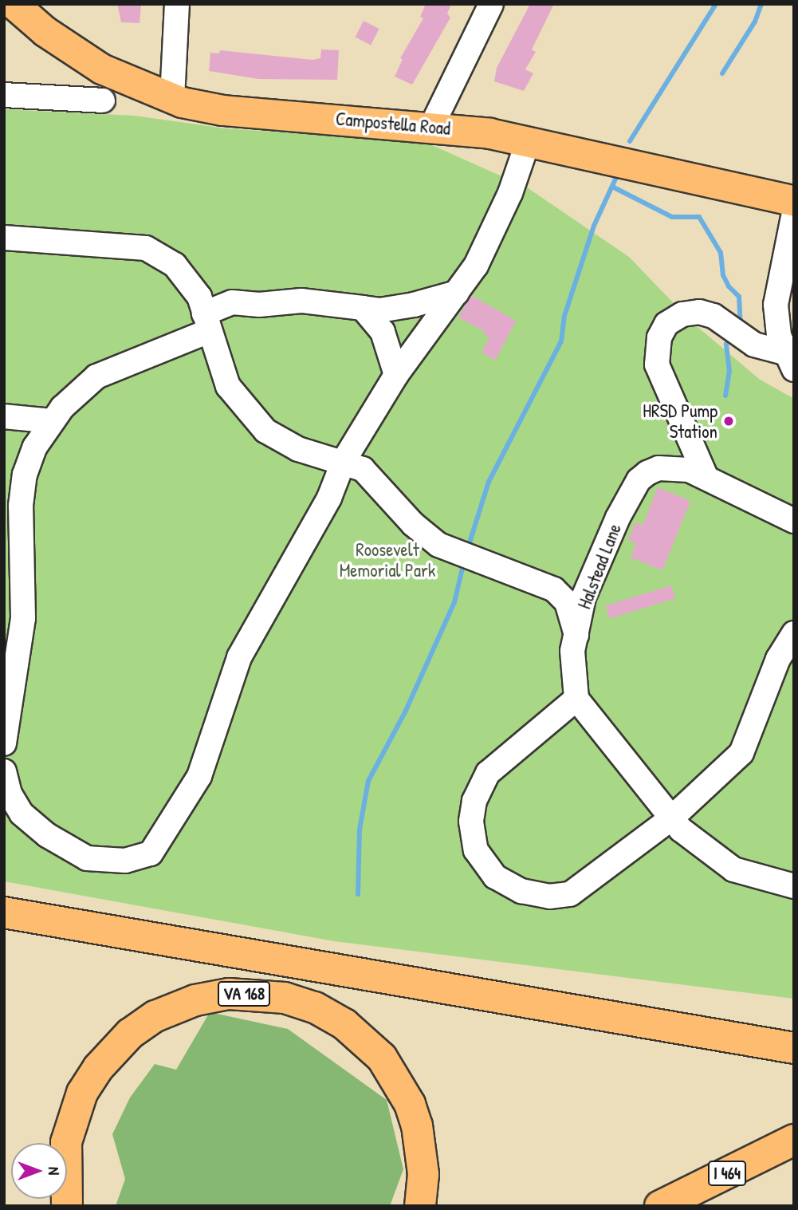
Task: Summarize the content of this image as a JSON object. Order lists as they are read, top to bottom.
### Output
{
  "streets": {
    "highway": ["VA 168", "I 464"],
    "main road": ["Campostella Road"],
    "street": ["Halstead Lane"]
  },
  "parks": ["Roosevelt Memorial Park"],
  "places": ["HRSD Pump Station"],
  "north": "right"
}
